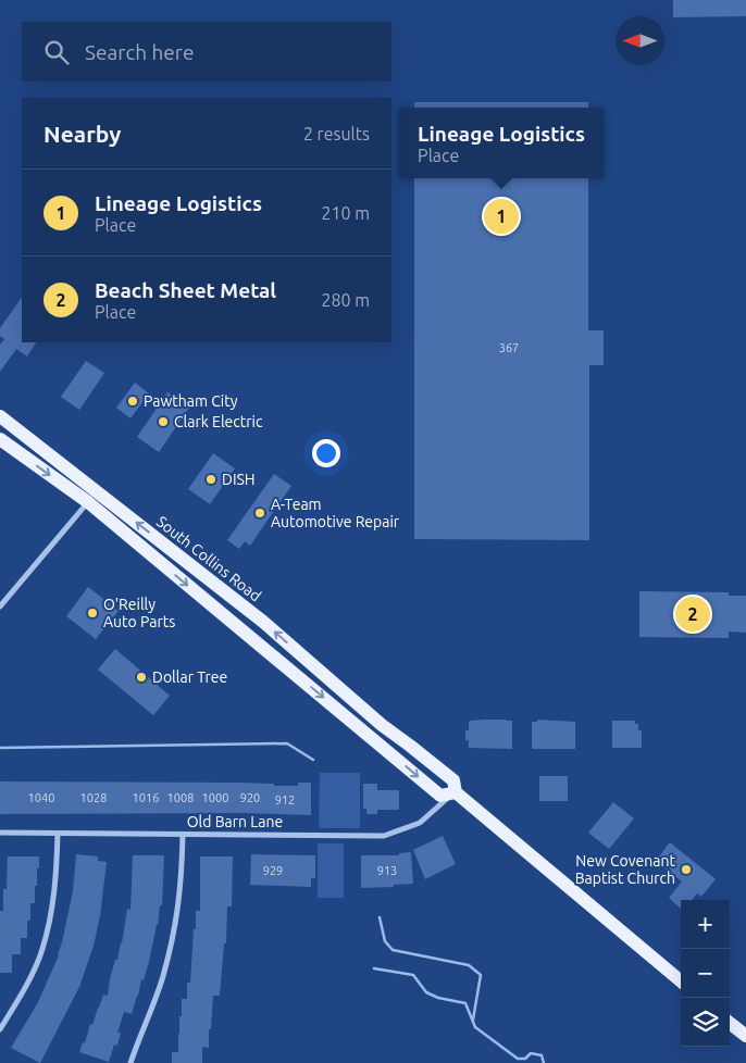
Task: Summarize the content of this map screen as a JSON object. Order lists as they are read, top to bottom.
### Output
{
  "streets": {
    "main road": ["South Collins Road"],
    "street": ["Old Barn Lane"]
  },
  "crossings": [
    ["South Collins Road", "Old Barn Lane"]
  ],
  "places": [
    "Pawtham City",
    "Clark Electric",
    "DISH",
    "A-Team Automotive Repair",
    "O'Reilly Auto Parts",
    "Dollar Tree",
    "New Covenant Baptist Church"
  ],
  "house_numbers": [
    "367",
    "1040",
    "1028",
    "1016",
    "1008",
    "1000",
    "920",
    "912",
    "929",
    "913"
  ],
  "north": "left",
  "page": {
    "search": "Search here",
    "heading": ["Nearby", "2 results"],
    "popup": ["Lineage Logistics", "Place"],
    "list": [
      {
        "mark": "1",
        "name": "Lineage Logistics",
        "note": "Place",
        "value": "210 m"
      },
      {
        "mark": "2",
        "name": "Beach Sheet Metal",
        "note": "Place",
        "value": "280 m"
      }
    ],
    "pins": ["1", "2"],
    "map_buttons": ["+", "−"]
  }
}
